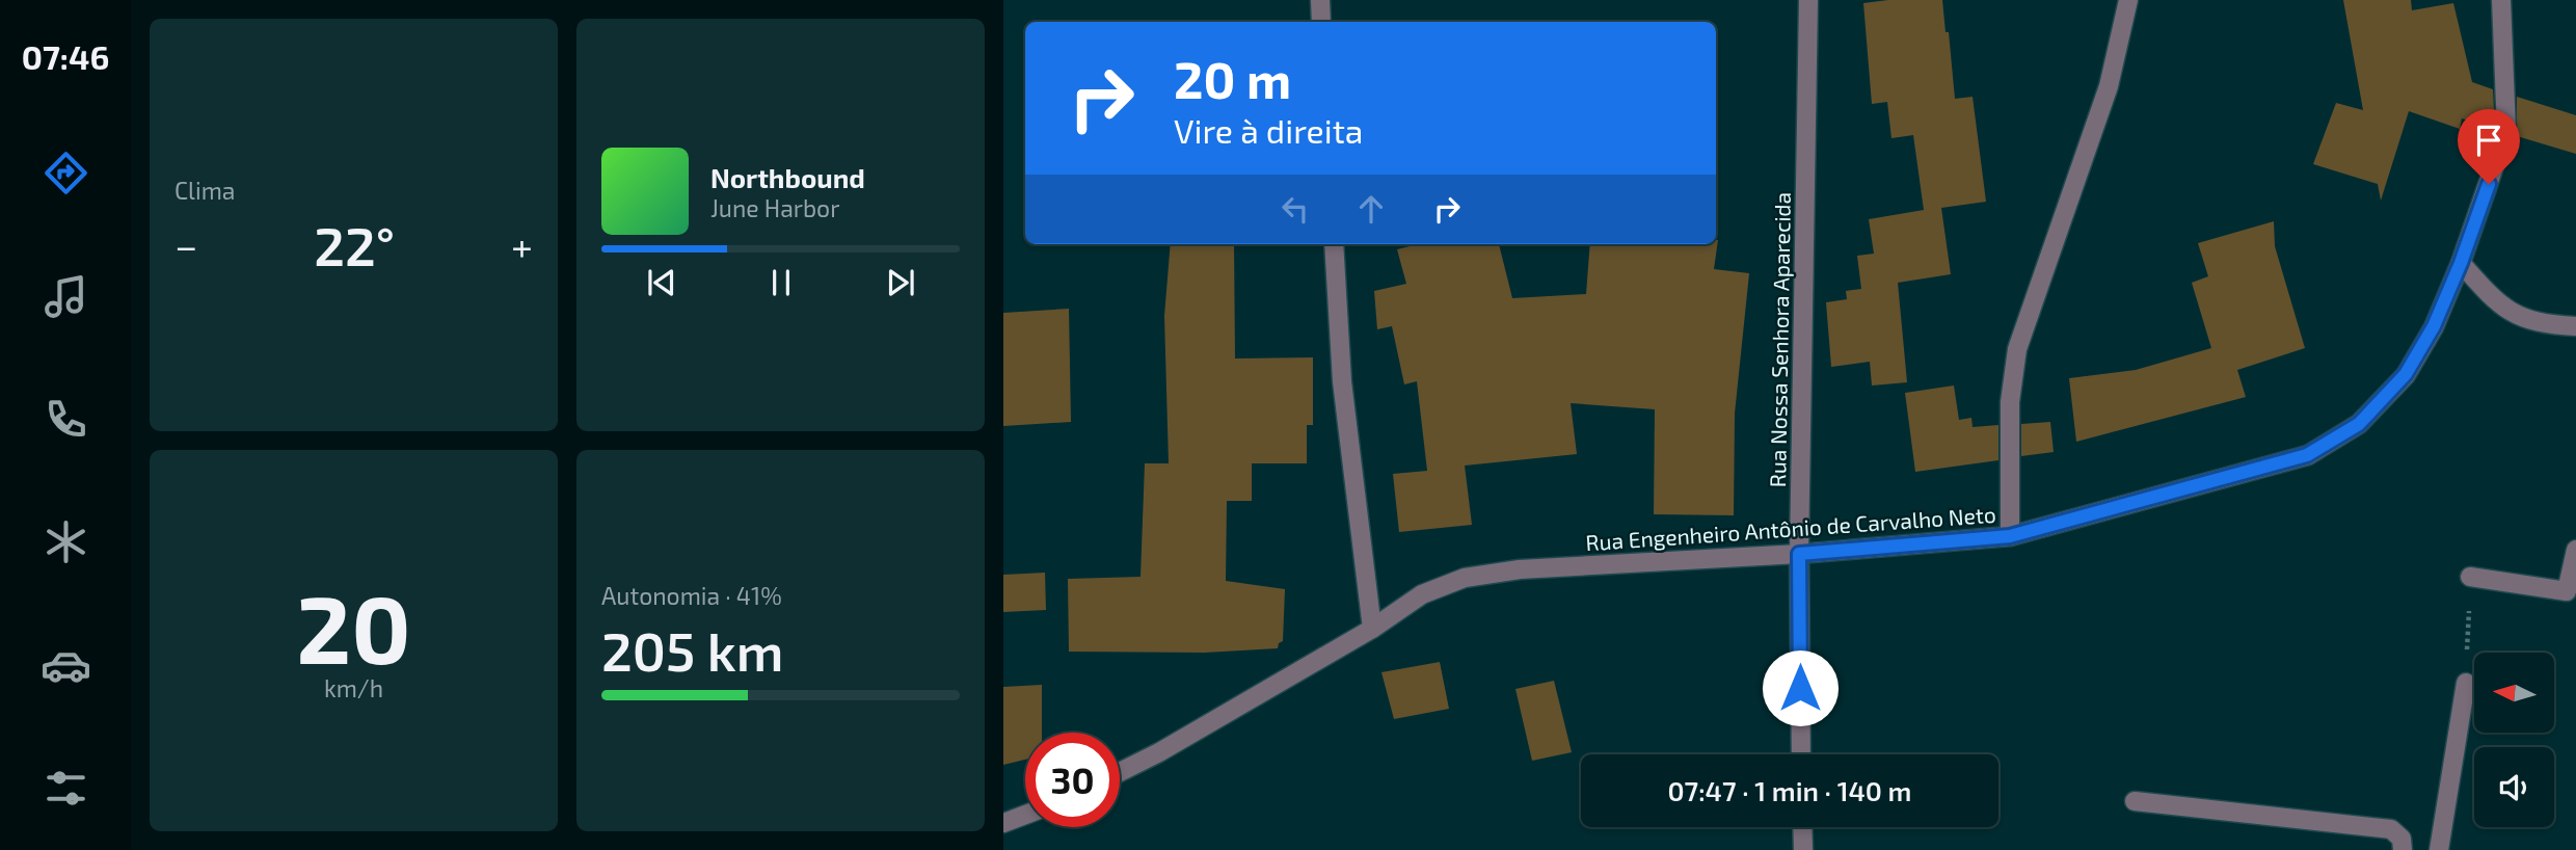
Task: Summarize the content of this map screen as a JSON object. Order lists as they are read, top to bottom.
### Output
{
  "streets": {
    "street": ["Rua Nossa Senhora Aparecida", "Rua Engenheiro Antônio de Carvalho Neto"]
  },
  "crossings": [
    ["Rua Nossa Senhora Aparecida", "Rua Engenheiro Antônio de Carvalho Neto"]
  ],
  "north": "left",
  "page": {
    "tabs": "07:46",
    "tile": [
      "Clima",
      ["20", "km/h"],
      ["Autonomia · 41%", "205 km"]
    ],
    "turn": ["20 m", "Vire à direita"],
    "song": ["Northbound", "June Harbor"],
    "heat": ["−", "22°", "+"],
    "limit": "30",
    "trip": "07:47 · 1 min · 140 m"
  }
}
